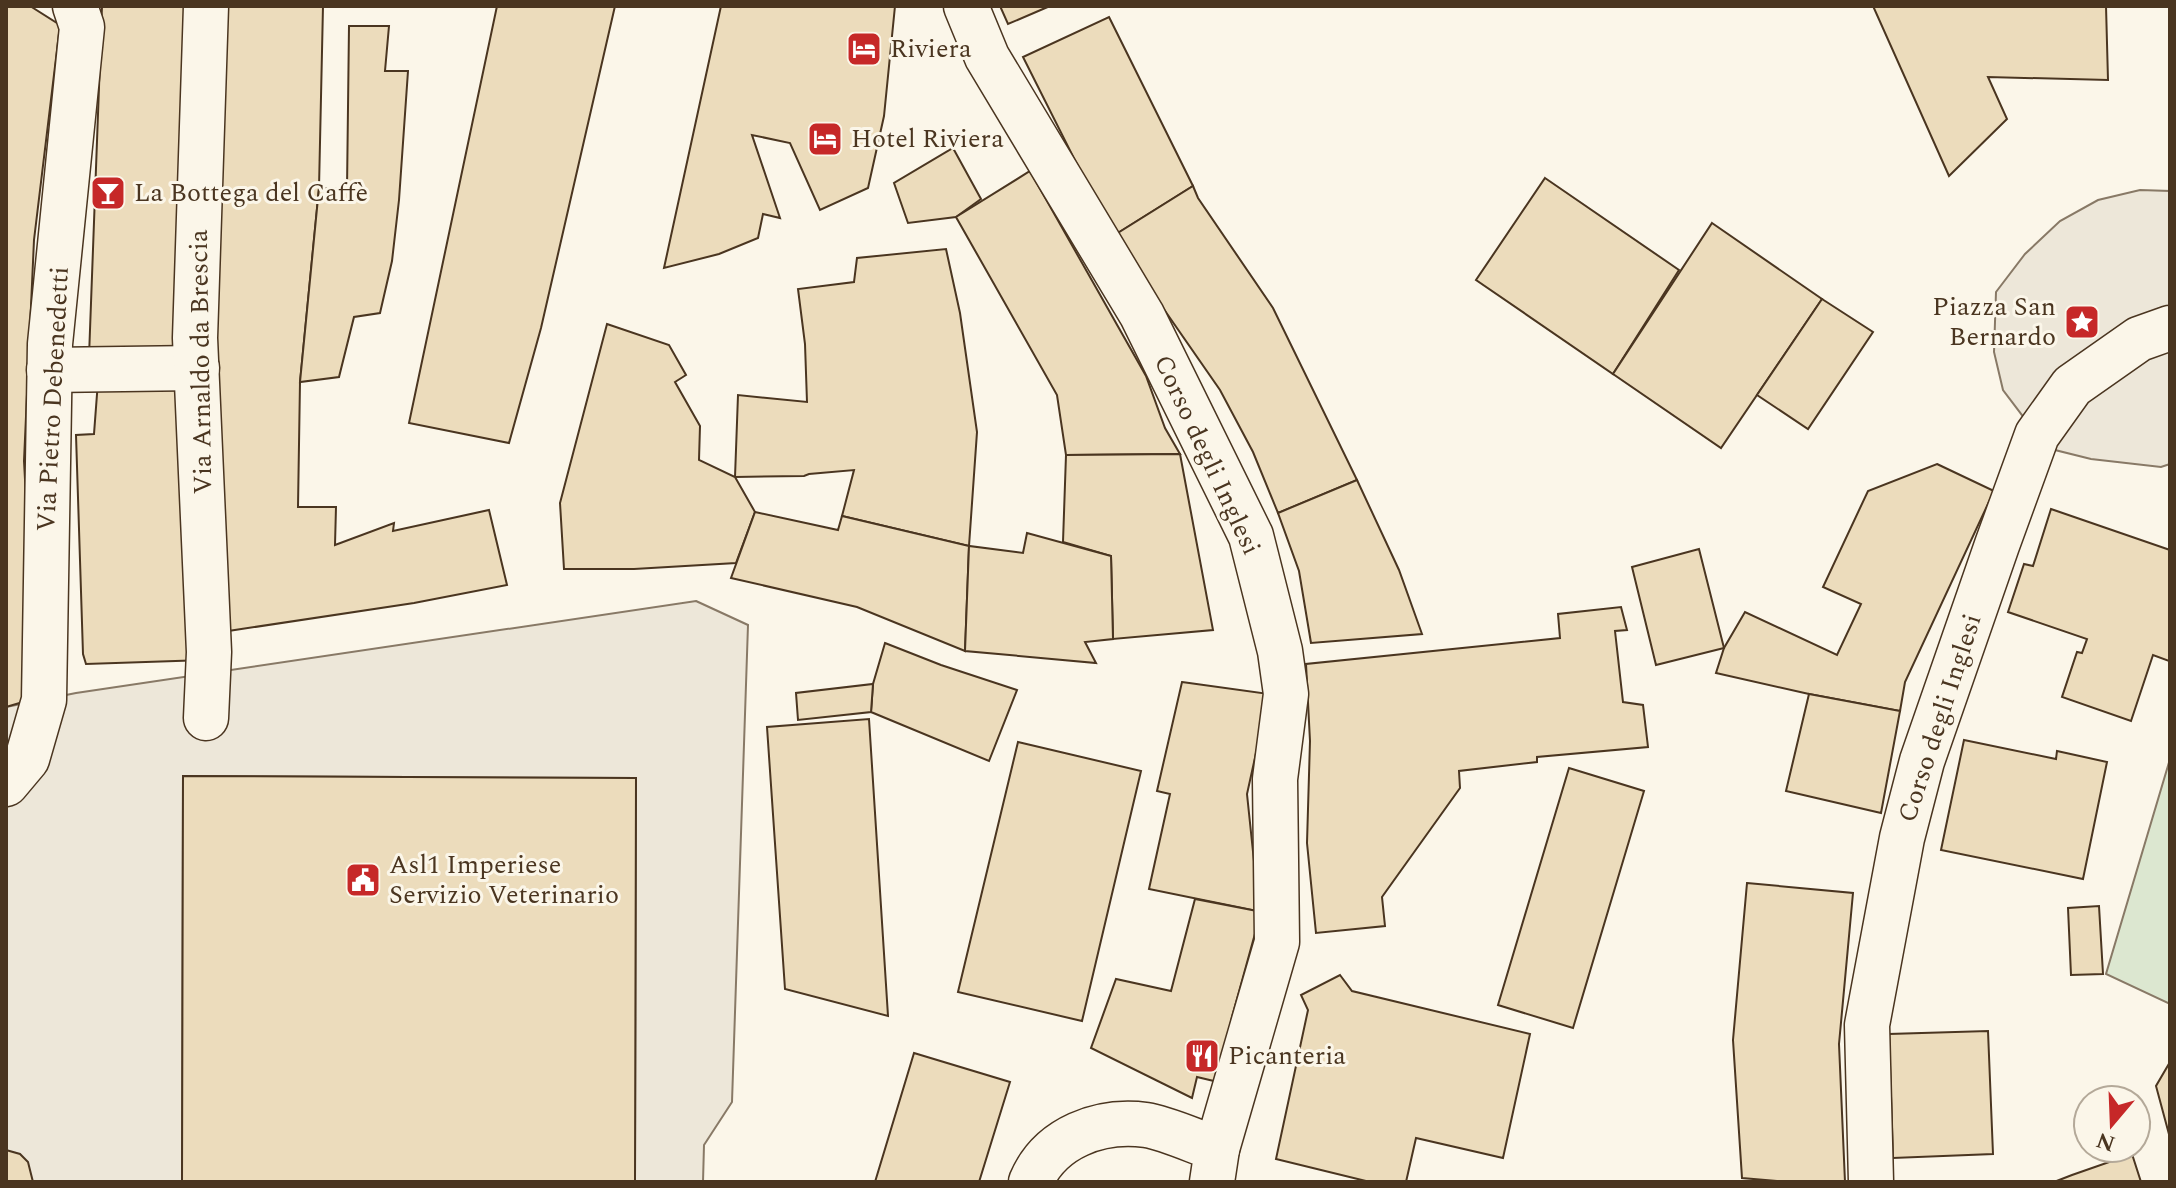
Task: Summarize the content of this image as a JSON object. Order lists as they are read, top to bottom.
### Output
{
  "streets": {
    "street": ["Via Arnaldo da Brescia", "Via Pietro Debenedetti", "Corso degli Inglesi"]
  },
  "places": {
    "hotel": ["Riviera", "Hotel Riviera"],
    "bar": ["La Bottega del Caffè"],
    "place": ["Piazza San Bernardo"],
    "public building": ["Asl1 Imperiese Servizio Veterinario"],
    "restaurant": ["Picanteria"]
  },
  "north": "bottom"
}
